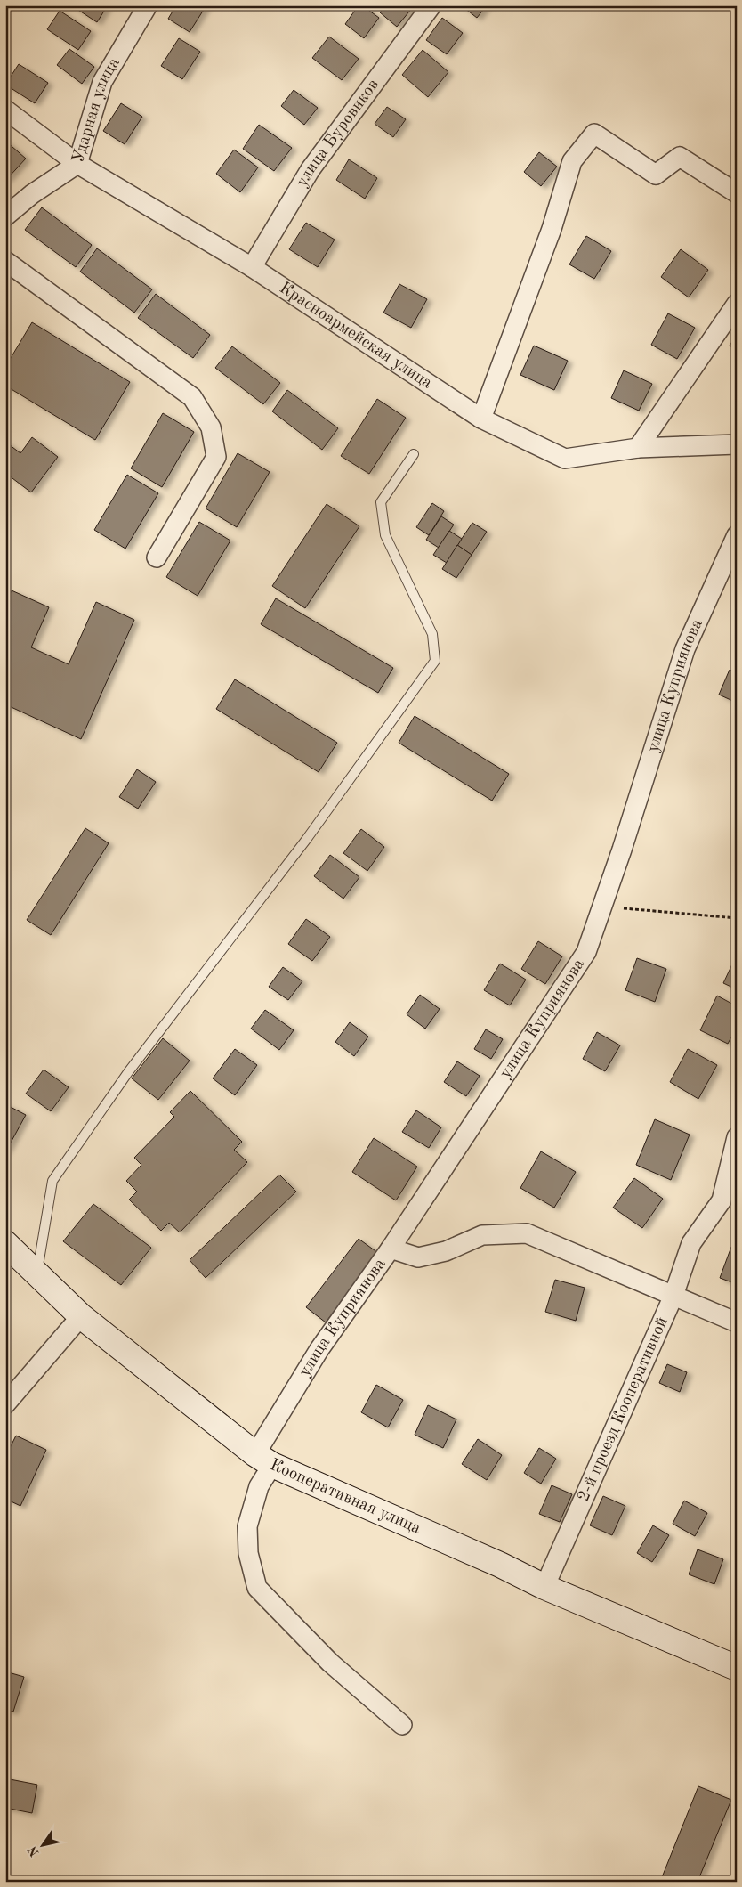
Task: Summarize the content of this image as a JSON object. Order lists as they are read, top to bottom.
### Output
{
  "streets": {
    "main road": ["Кооперативная улица"],
    "street": [
      "Ударная улица",
      "улица Буровиков",
      "Красноармейская улица",
      "улица Куприянова",
      "2-й проезд Кооперативной"
    ]
  },
  "crossings": [
    ["Ударная улица", "Красноармейская улица"],
    ["улица Буровиков", "Красноармейская улица"],
    ["улица Куприянова", "Кооперативная улица"],
    ["2-й проезд Кооперативной", "Кооперативная улица"]
  ],
  "north": "bottom left"
}
